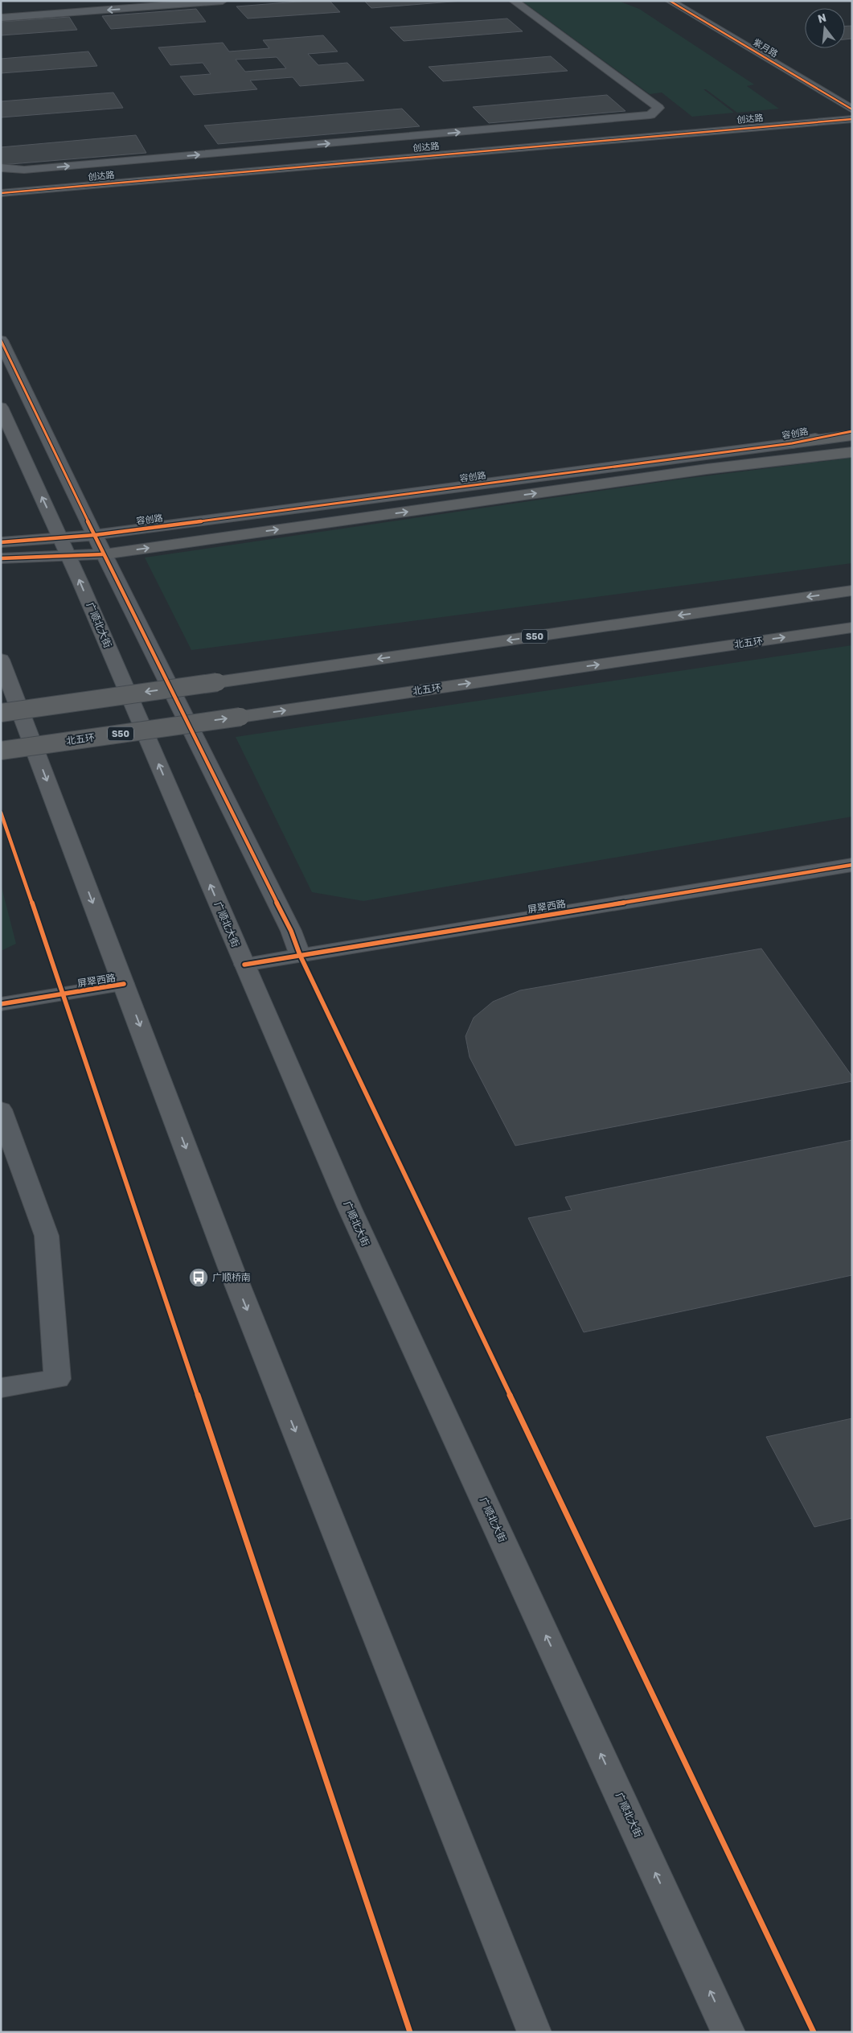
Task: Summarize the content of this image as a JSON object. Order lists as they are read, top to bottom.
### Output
{
  "streets": {
    "highway": ["S50", "北五环"],
    "main road": ["广顺北大街"],
    "street": [
      "紫月路",
      "创达路",
      "容创路",
      "屏翠西路"
    ]
  },
  "crossings": [
    ["容创路", "广顺北大街"],
    ["广顺北大街", "屏翠西路"]
  ],
  "places": {
    "bus stop": ["广顺桥南"]
  },
  "north": "top"
}
